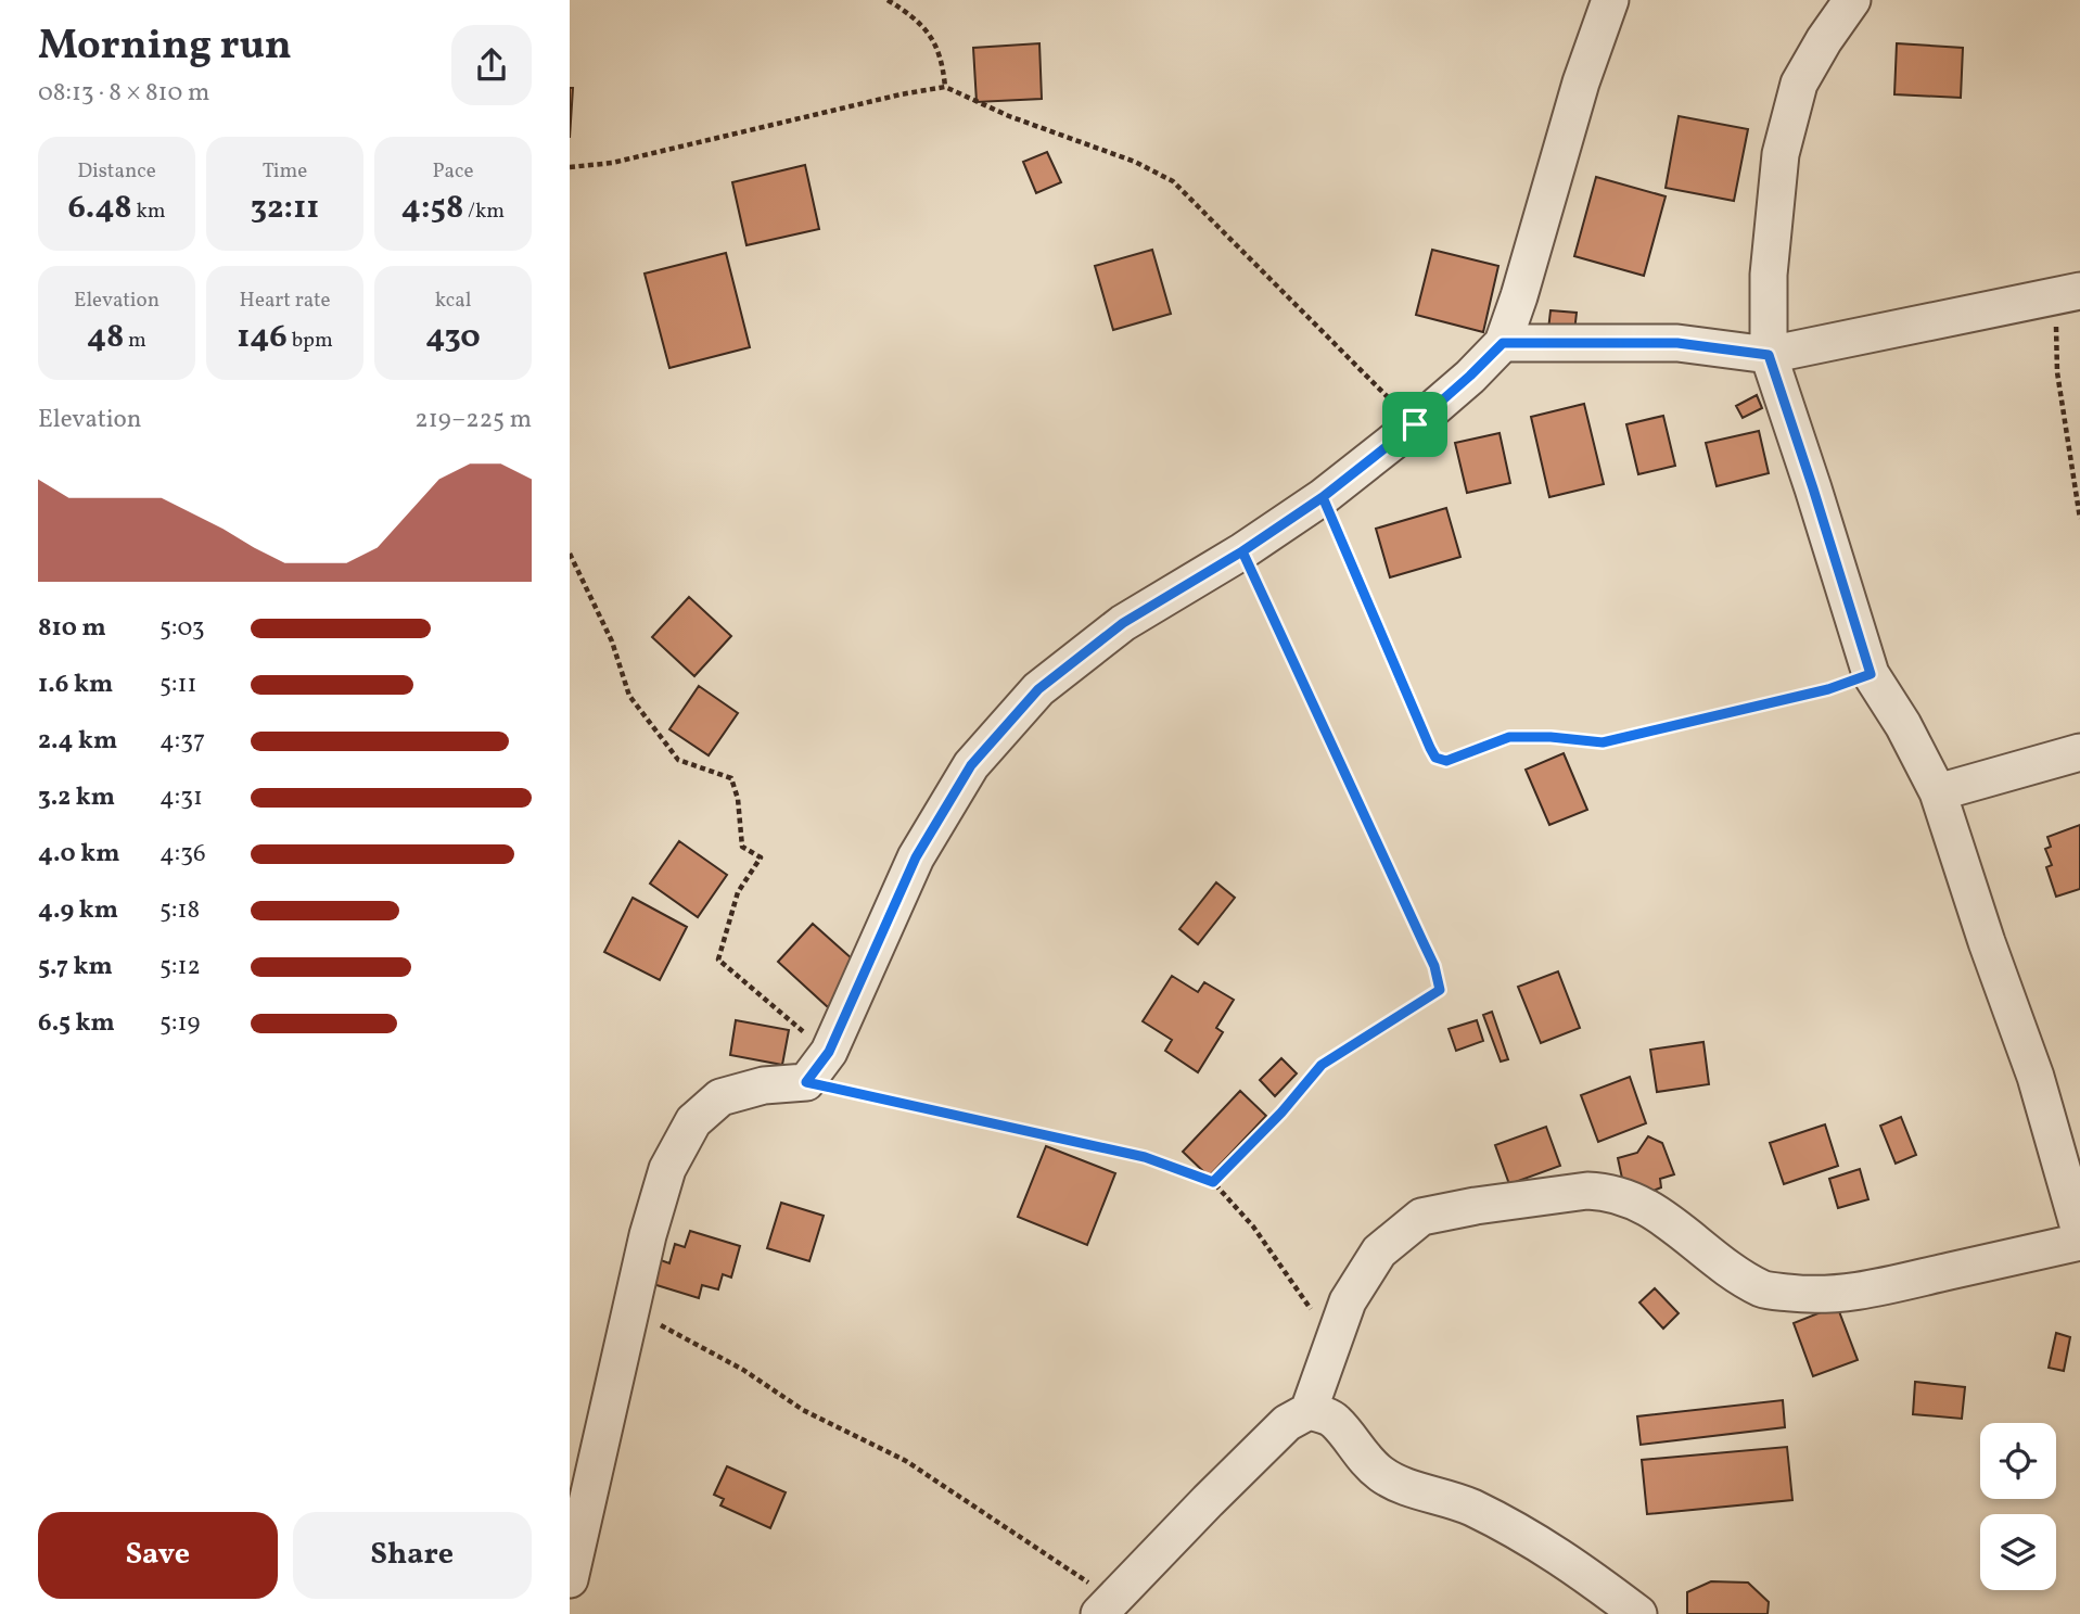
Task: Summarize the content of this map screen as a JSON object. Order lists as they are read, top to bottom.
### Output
{
  "page": {
    "heading": ["Morning run", "08:13 · 8 × 810 m"],
    "stats": [
      ["Distance", "6.48 km"],
      ["Time", "32:11"],
      ["Pace", "4:58 /km"],
      ["Elevation", "48 m"],
      ["Heart rate", "146 bpm"],
      ["kcal", "430"]
    ],
    "chart": ["Elevation", "219–225 m"],
    "list": [
      {
        "name": "810 m",
        "note": "5:03"
      },
      {
        "name": "1.6 km",
        "note": "5:11"
      },
      {
        "name": "2.4 km",
        "note": "4:37"
      },
      {
        "name": "3.2 km",
        "note": "4:31"
      },
      {
        "name": "4.0 km",
        "note": "4:36"
      },
      {
        "name": "4.9 km",
        "note": "5:18"
      },
      {
        "name": "5.7 km",
        "note": "5:12"
      },
      {
        "name": "6.5 km",
        "note": "5:19"
      }
    ],
    "buttons": ["Save", "Share"]
  }
}
